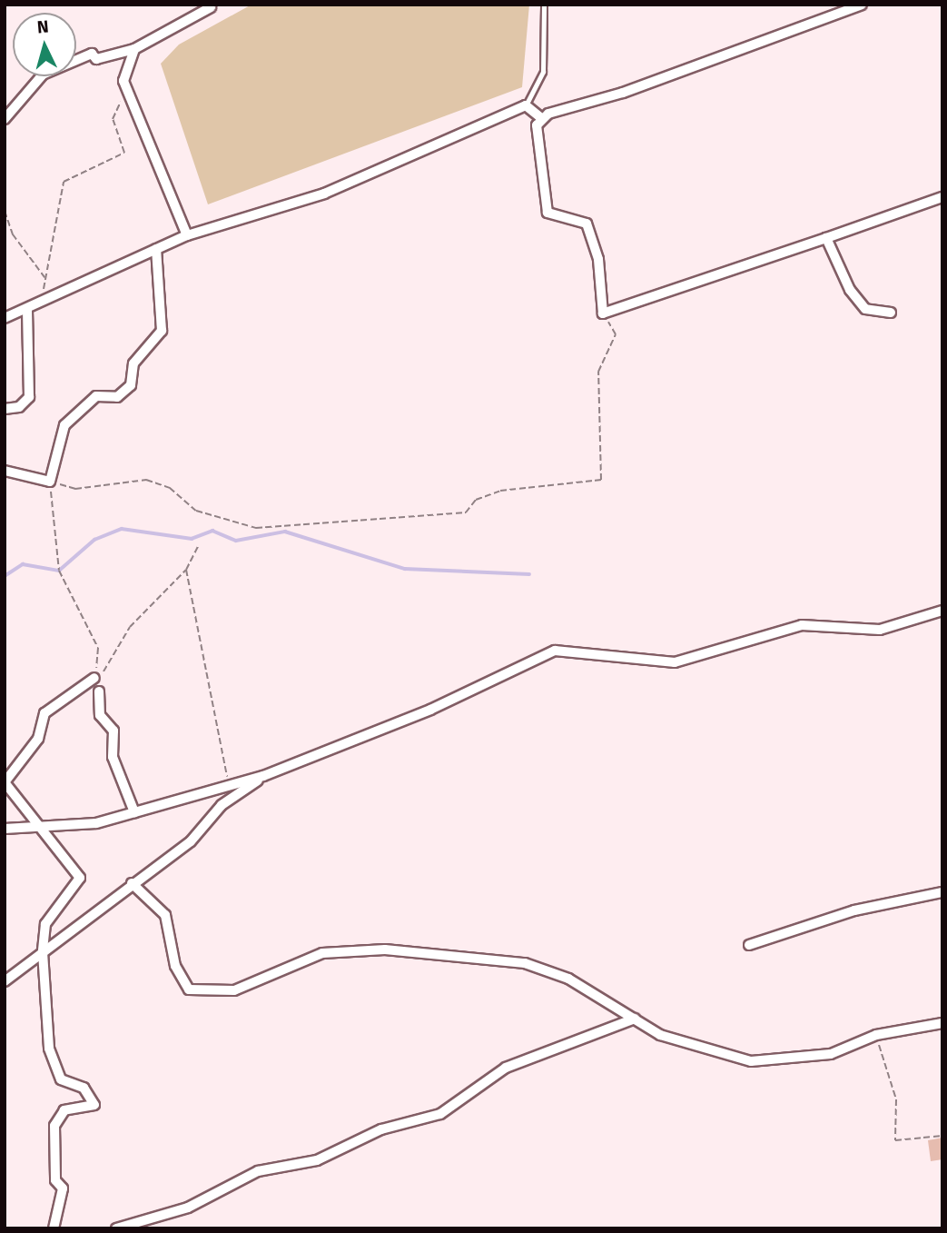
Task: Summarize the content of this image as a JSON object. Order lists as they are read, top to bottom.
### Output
{
  "north": "top"
}
